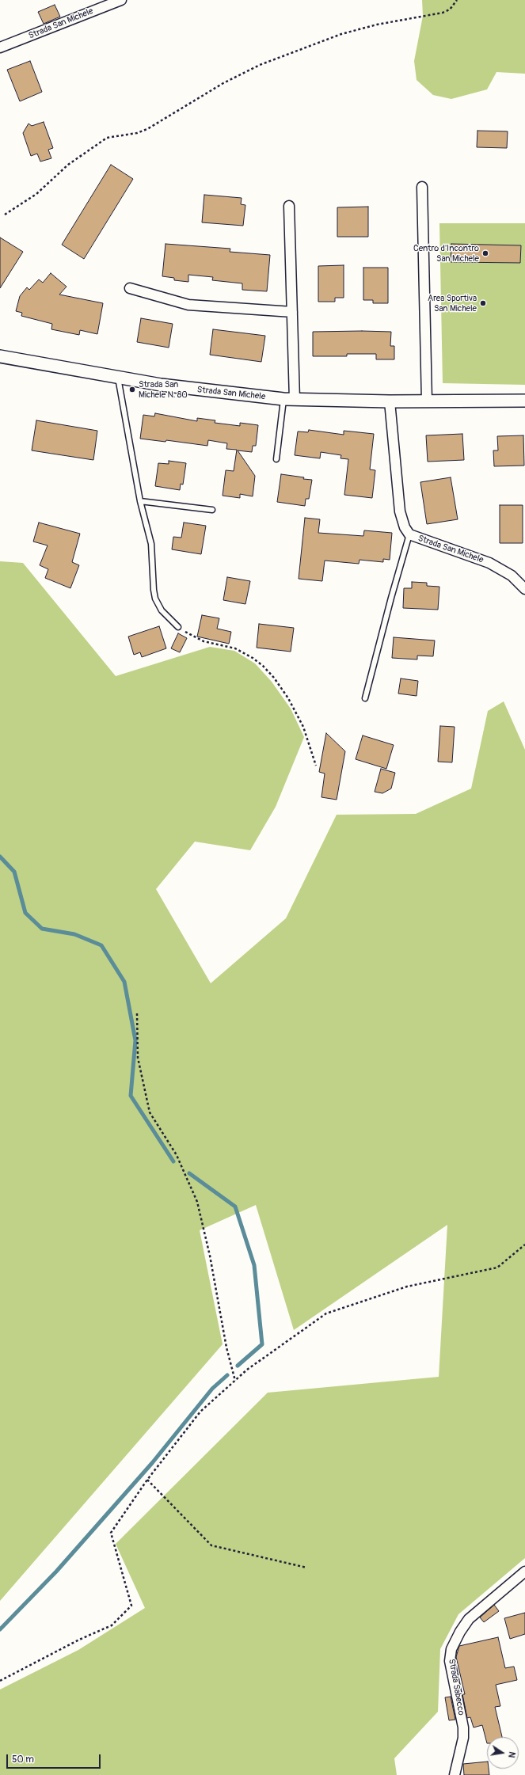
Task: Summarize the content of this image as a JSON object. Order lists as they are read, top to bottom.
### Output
{
  "streets": {
    "street": ["Strada San Michele", "Strada Sabecco"]
  },
  "places": ["Centro d'Incontro San Michele", "Area Sportiva San Michele", "Strada San Michele N. 80"],
  "scale_bar": "50 m",
  "north": "right"
}
